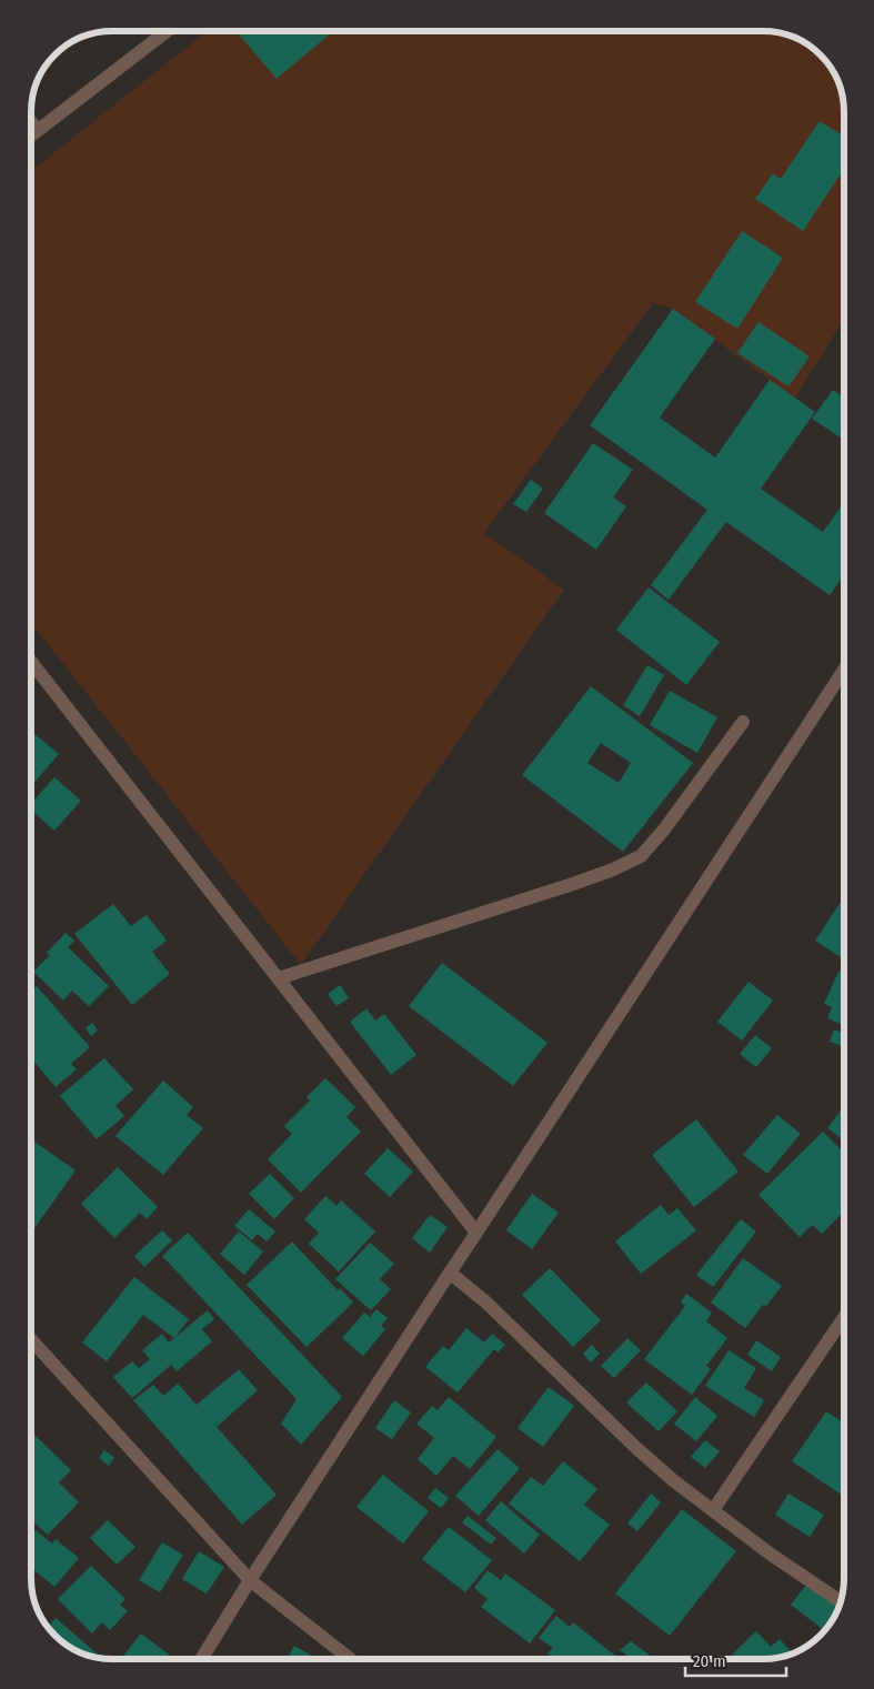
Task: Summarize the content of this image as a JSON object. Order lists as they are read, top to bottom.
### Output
{
  "scale_bar": "20 m"
}
